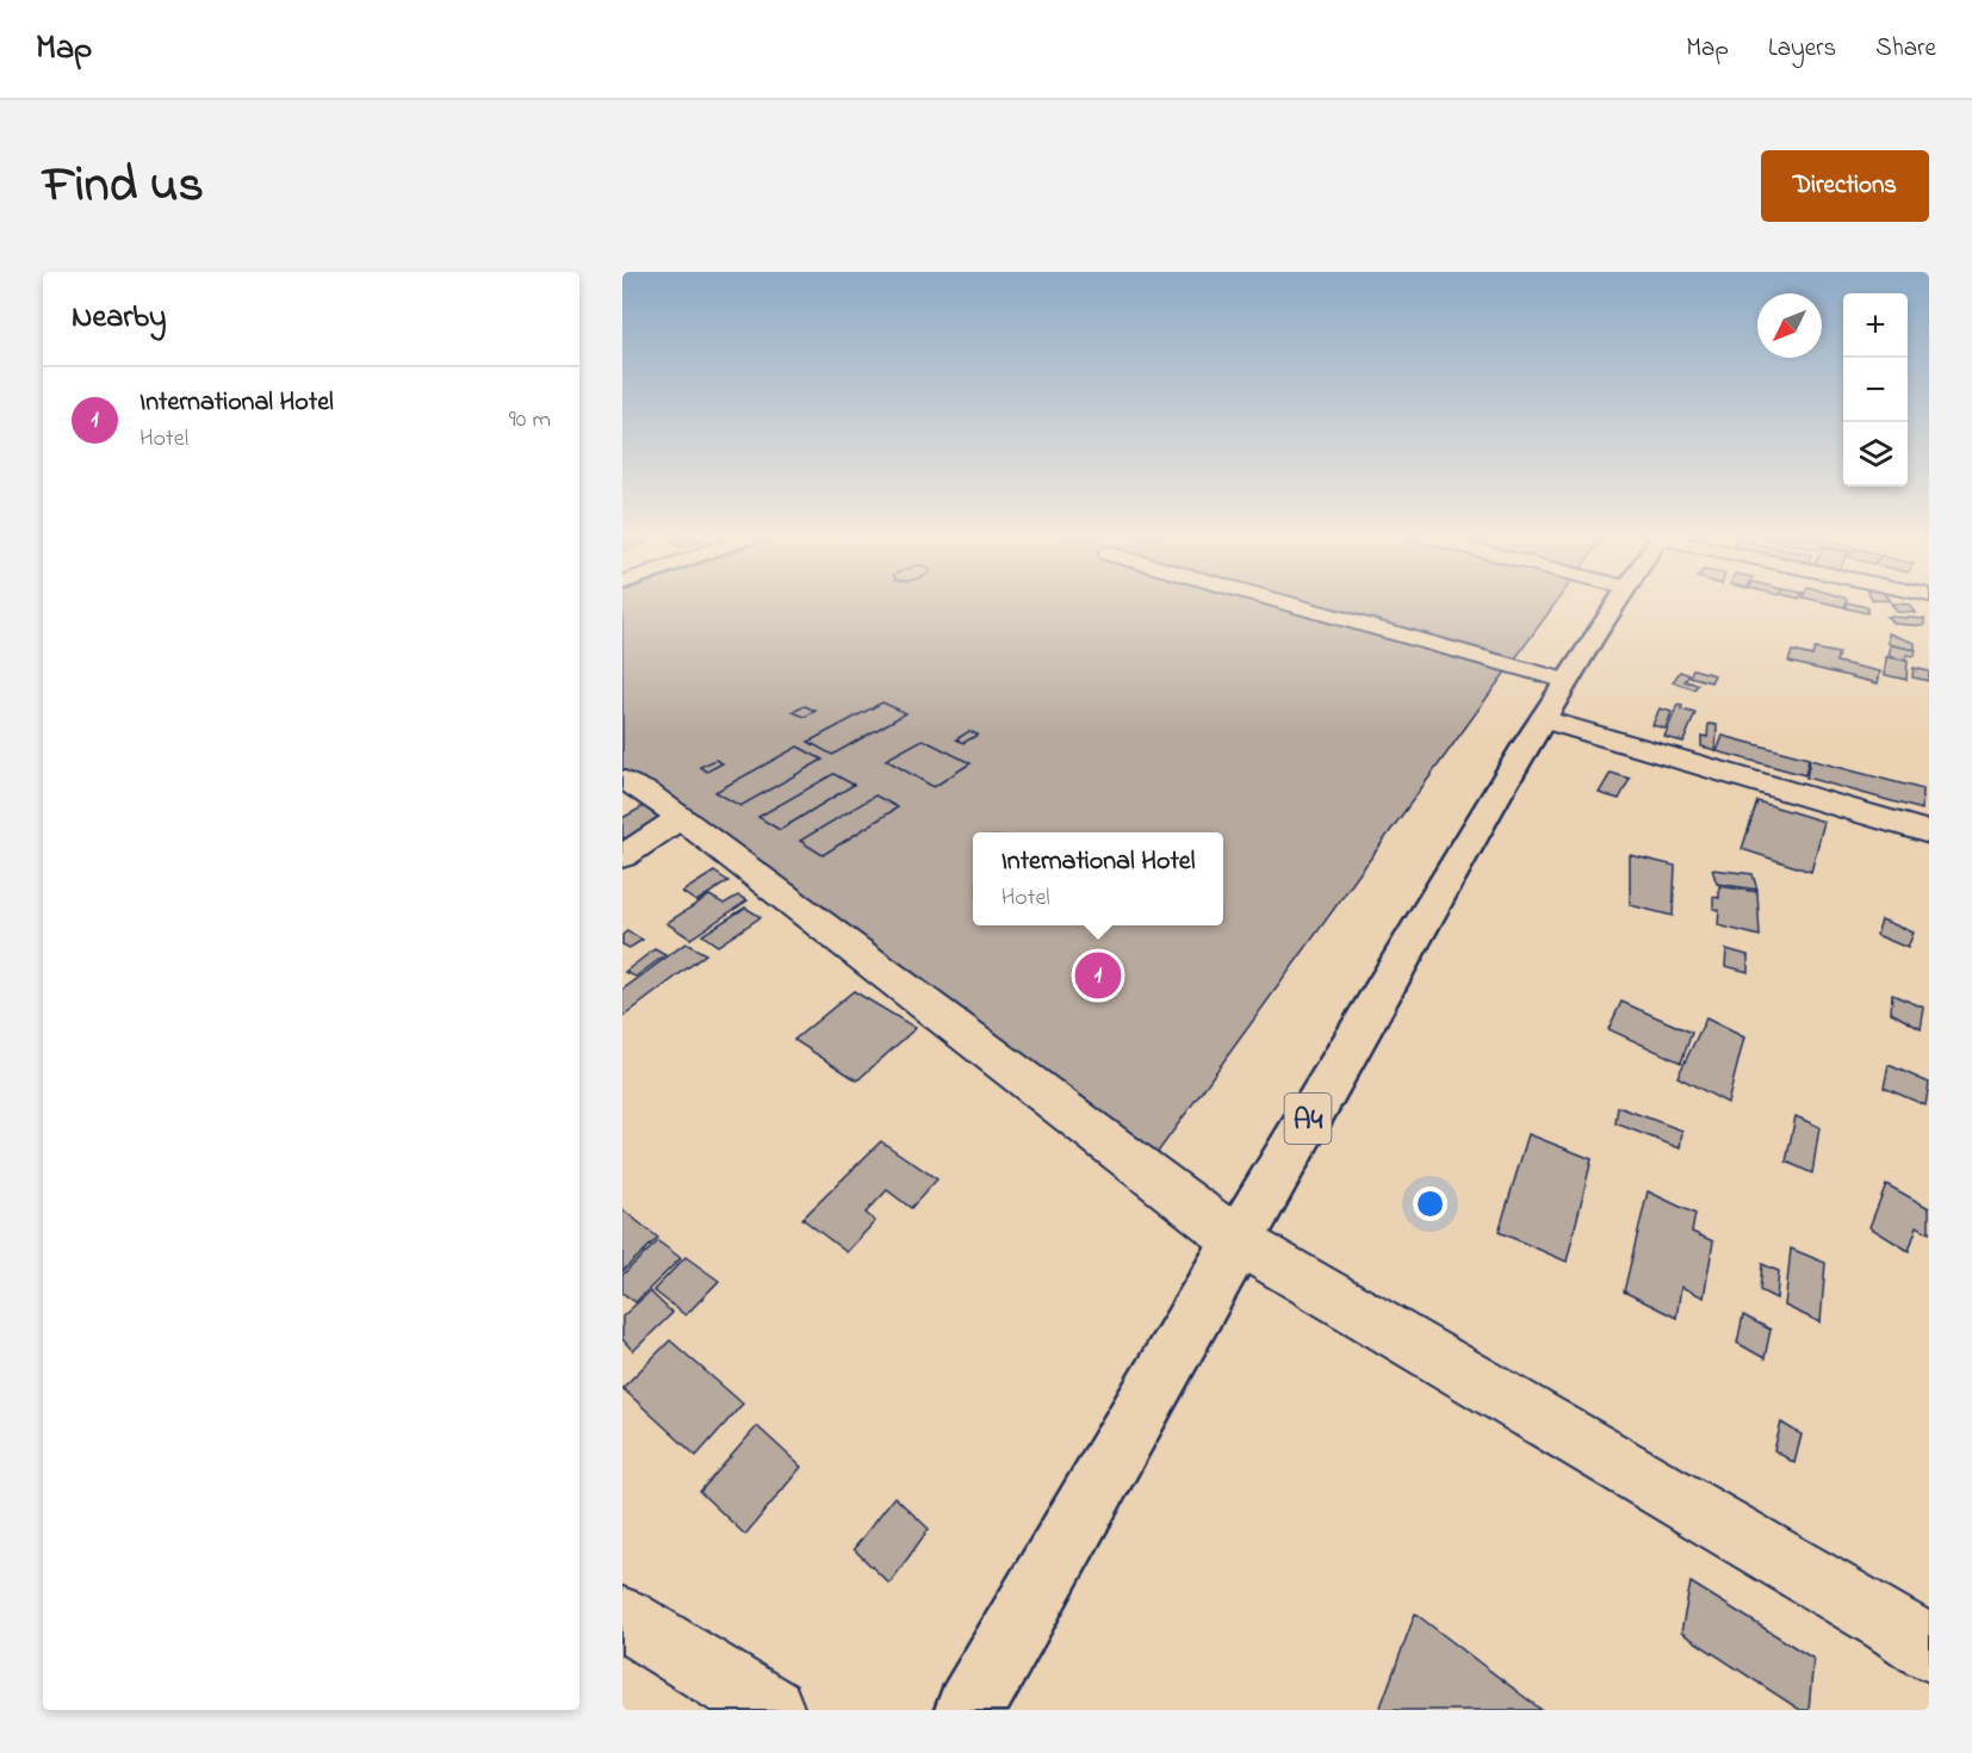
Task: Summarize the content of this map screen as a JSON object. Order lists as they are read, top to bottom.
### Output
{
  "streets": {
    "highway": ["A4"]
  },
  "north": "bottom left",
  "page": {
    "header": "Map",
    "nav": ["Map", "Layers", "Share"],
    "title": "Find us",
    "buttons": "Directions",
    "heading": "Nearby",
    "map_buttons": ["+", "−"],
    "list": [
      {
        "mark": "1",
        "name": "International Hotel",
        "note": "Hotel",
        "value": "90 m"
      }
    ],
    "popup": ["International Hotel", "Hotel"],
    "pins": "1"
  }
}
